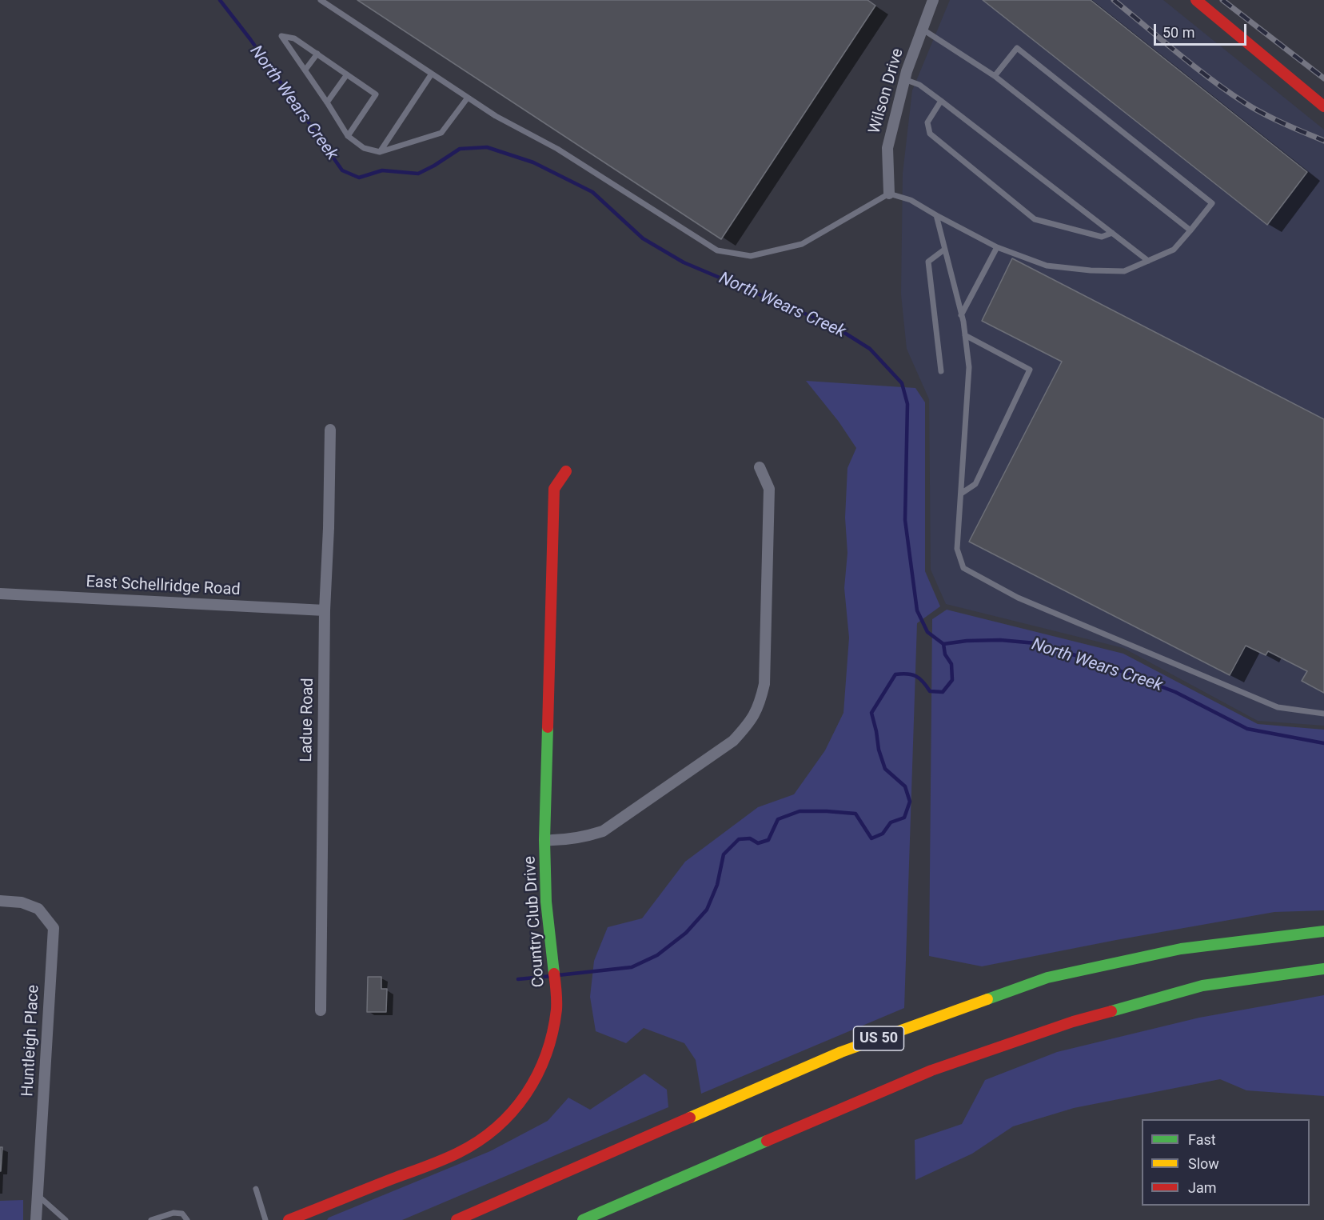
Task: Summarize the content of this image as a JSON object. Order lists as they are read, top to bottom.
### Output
{
  "streets": {
    "main road": ["Country Club Drive", "US 50"],
    "street": [
      "Wilson Drive",
      "East Schellridge Road",
      "Ladue Road",
      "Huntleigh Place"
    ]
  },
  "crossings": [
    ["East Schellridge Road", "Ladue Road"]
  ],
  "water": ["North Wears Creek"],
  "legend": ["Fast", "Slow", "Jam"],
  "scale_bar": "50 m"
}
